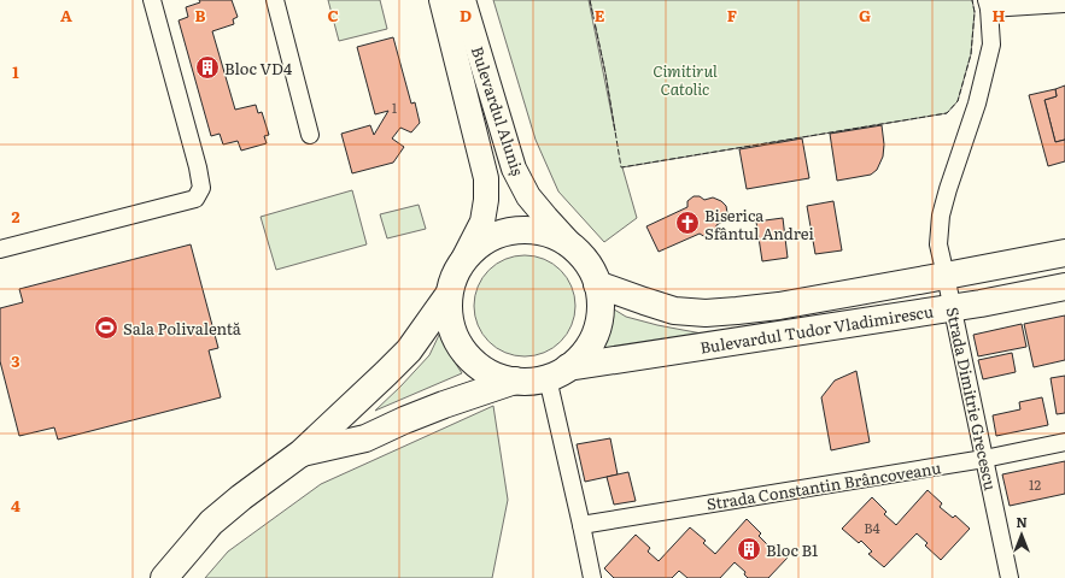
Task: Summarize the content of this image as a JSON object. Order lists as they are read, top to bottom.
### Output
{
  "streets": {
    "main road": ["Bulevardul Aluniș", "Bulevardul Tudor Vladimirescu"],
    "street": ["Strada Dimitrie Grecescu", "Strada Constantin Brâncoveanu"]
  },
  "crossings": [
    ["Bulevardul Aluniș", "Bulevardul Tudor Vladimirescu"],
    ["Bulevardul Tudor Vladimirescu", "Strada Dimitrie Grecescu"],
    ["Strada Dimitrie Grecescu", "Strada Constantin Brâncoveanu"]
  ],
  "parks": ["Cimitirul Catolic"],
  "places": {
    "building": ["Bloc VD4", "Bloc B1"],
    "church": ["Biserica Sfântul Andrei"],
    "sports": ["Sala Polivalentă"]
  },
  "house_numbers": ["1", "12", "B4"],
  "north": "top",
  "grid": {
    "columns": [
      "A",
      "B",
      "C",
      "D",
      "E",
      "F",
      "G",
      "H"
    ],
    "rows": [
      "1",
      "2",
      "3",
      "4"
    ]
  }
}
